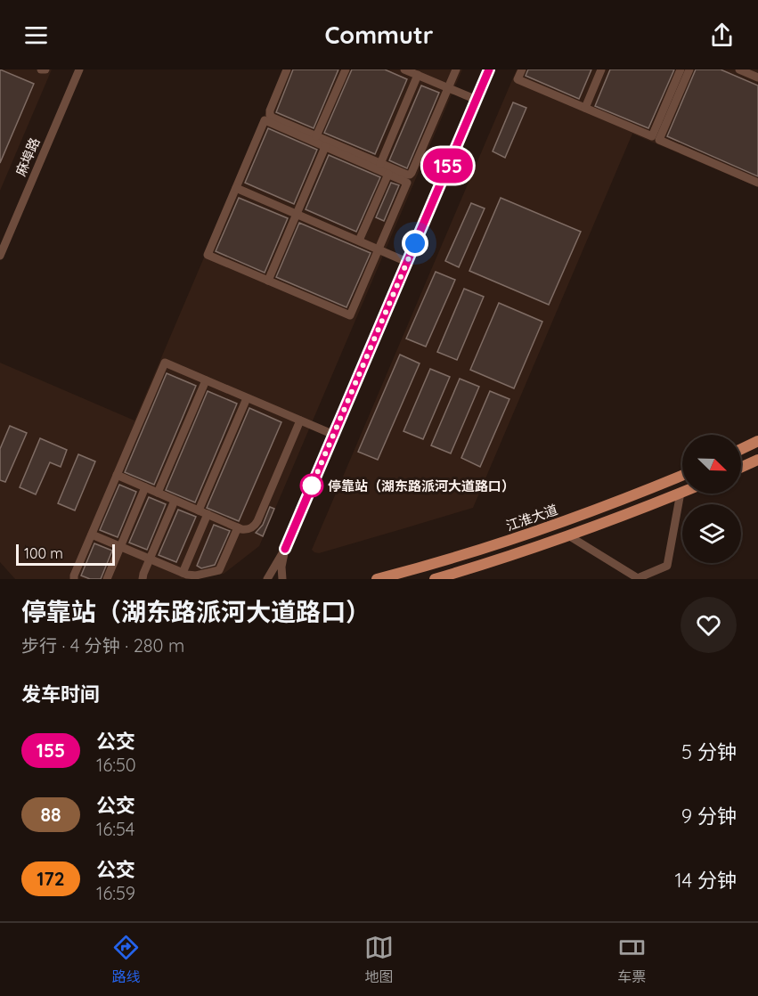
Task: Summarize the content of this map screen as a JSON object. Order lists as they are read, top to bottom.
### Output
{
  "streets": {
    "main road": ["江淮大道"],
    "street": ["麻埠路"]
  },
  "places": ["停靠站（湖东路派河大道路口）"],
  "lines": ["bus line 155"],
  "scale_bar": "100 m",
  "north": "bottom right",
  "page": {
    "header": "Commutr",
    "on_map": "155",
    "scale": "100 m",
    "heading": [
      ["停靠站（湖东路派河大道路口）", "步行 · 4 分钟 · 280 m"],
      "发车时间"
    ],
    "list": [
      {
        "mark": "155",
        "name": "公交",
        "note": "16:50",
        "value": "5 分钟"
      },
      {
        "mark": "88",
        "name": "公交",
        "note": "16:54",
        "value": "9 分钟"
      },
      {
        "mark": "172",
        "name": "公交",
        "note": "16:59",
        "value": "14 分钟"
      }
    ],
    "tabs": ["路线", "地图", "车票"]
  }
}
